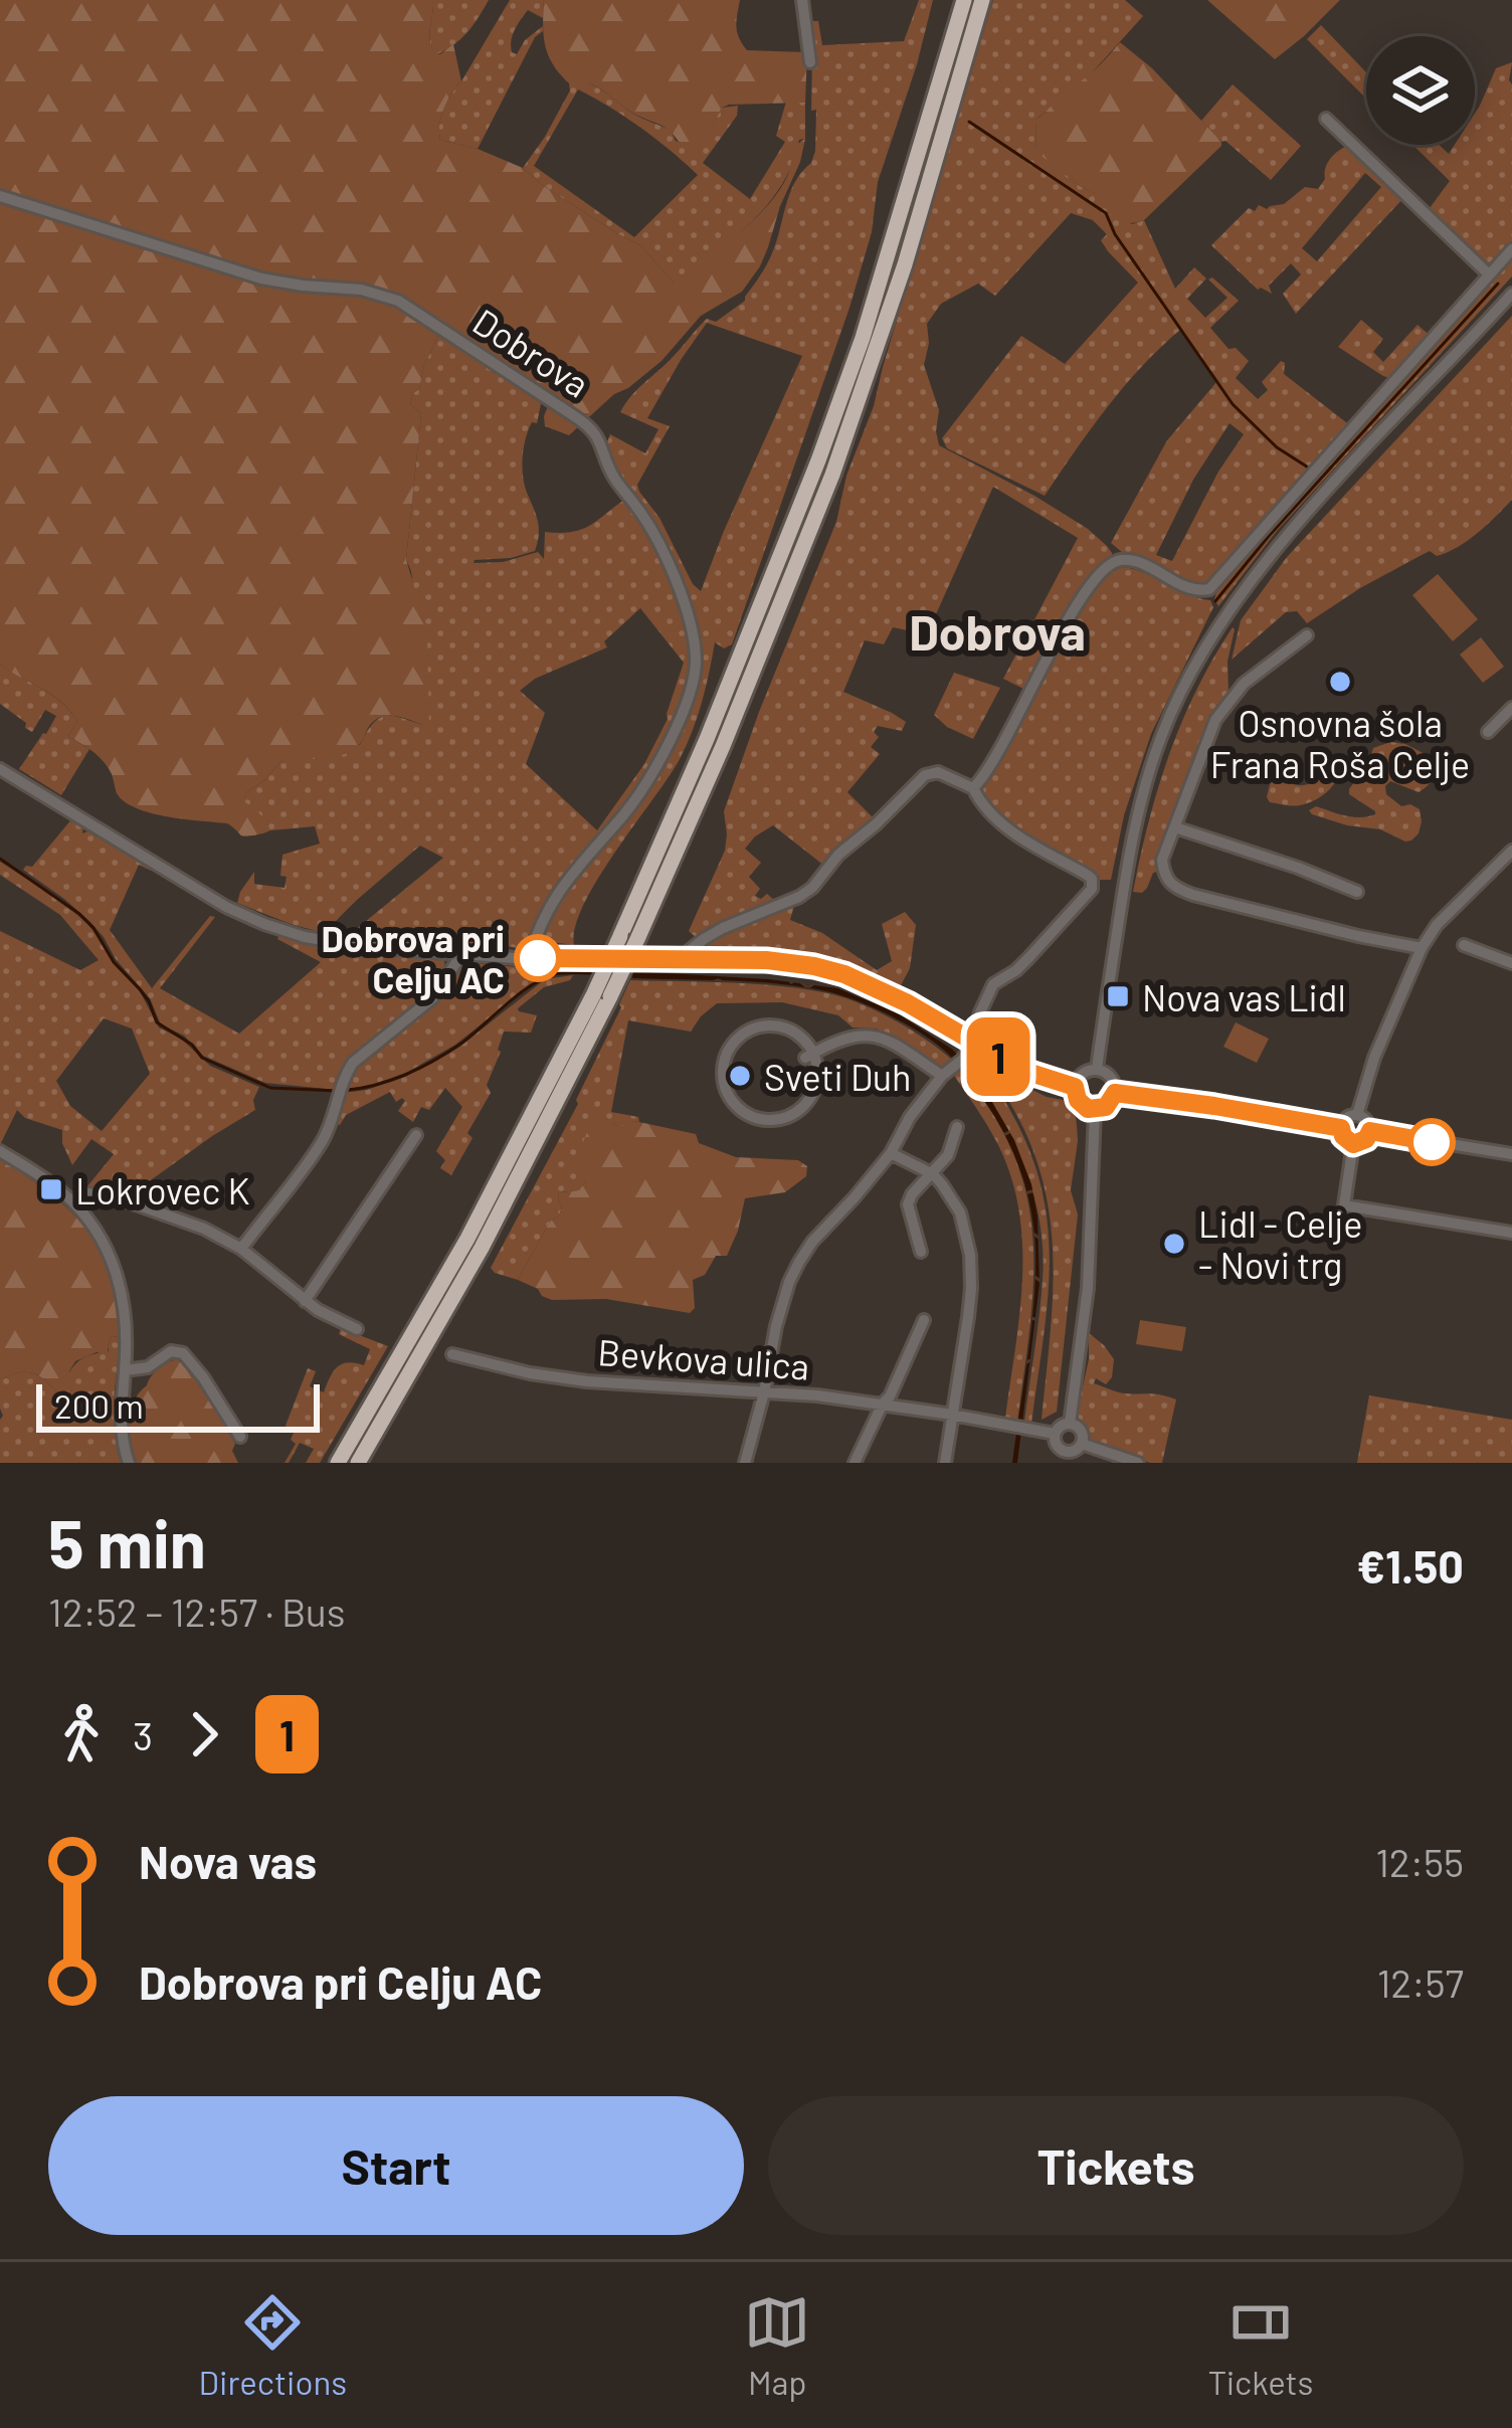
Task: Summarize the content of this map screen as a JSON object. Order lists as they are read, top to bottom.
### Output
{
  "streets": {
    "street": ["Dobrova", "Bevkova ulica"]
  },
  "districts": ["Dobrova"],
  "places": {
    "other": [
      "Osnovna šola Frana Roša Celje",
      "Dobrova pri Celju AC",
      "Sveti Duh",
      "Lidl - Celje - Novi trg"
    ],
    "transit": ["Nova vas Lidl", "Lokrovec K"]
  },
  "lines": ["bus line 1"],
  "scale_bar": "200 m",
  "page": {
    "on_map": "1",
    "scale": "200 m",
    "heading": ["5 min", "12:52 – 12:57 · Bus", "€1.50"],
    "legs": ["3", "1"],
    "list": [
      {
        "name": "Nova vas",
        "value": "12:55"
      },
      {
        "name": "Dobrova pri Celju AC",
        "value": "12:57"
      }
    ],
    "buttons": ["Start", "Tickets"],
    "tabs": ["Directions", "Map", "Tickets"]
  }
}
